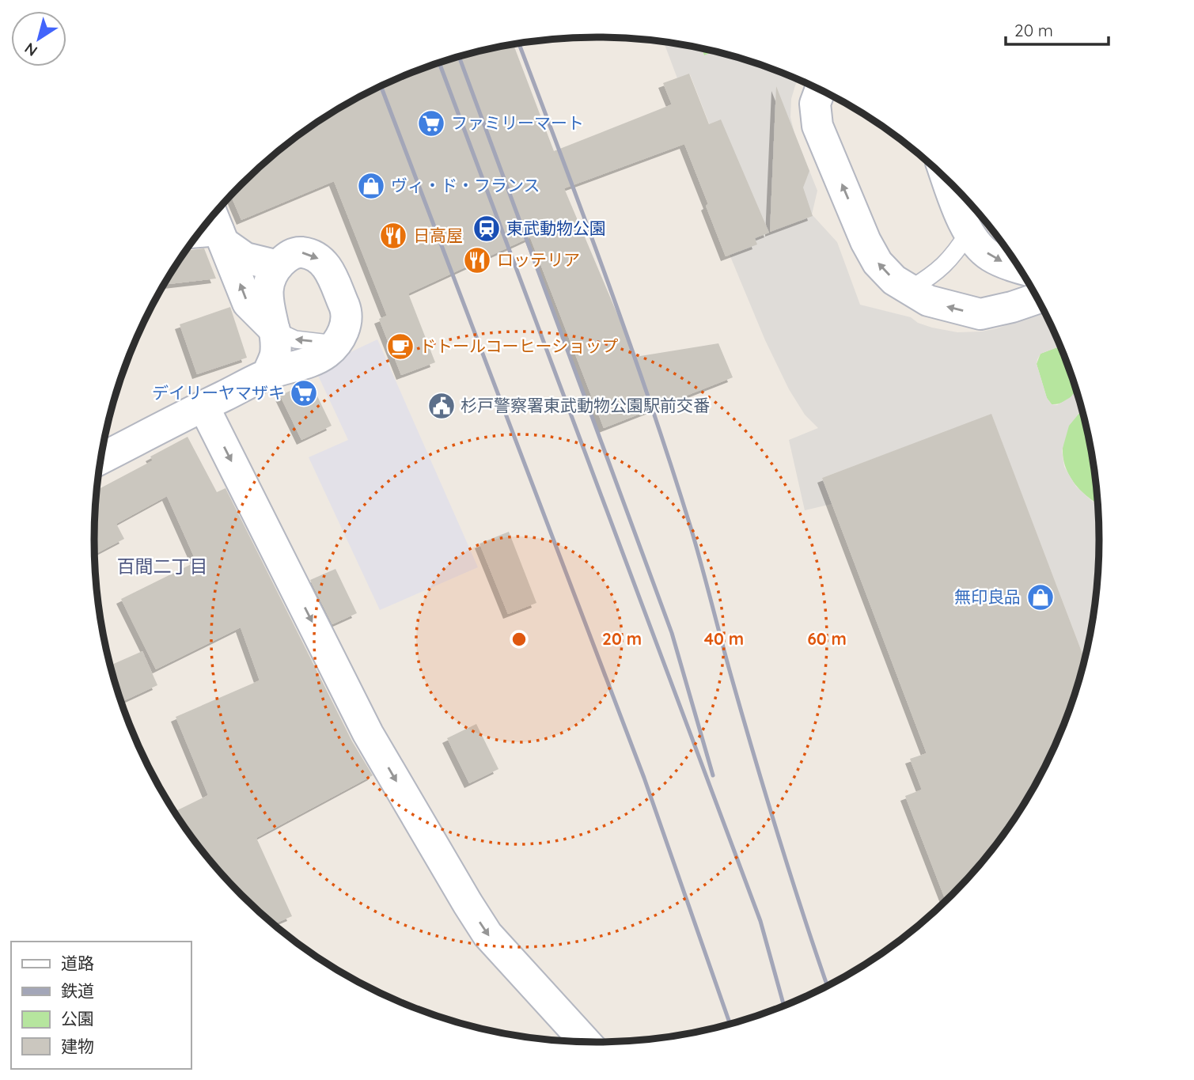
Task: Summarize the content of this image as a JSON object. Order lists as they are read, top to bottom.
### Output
{
  "districts": ["百間二丁目"],
  "places": {
    "supermarket": ["ファミリーマート", "デイリーヤマザキ"],
    "shop": ["ヴィ・ド・フランス", "無印良品"],
    "station": ["東武動物公園"],
    "restaurant": ["日高屋", "ロッテリア"],
    "cafe": ["ドトールコーヒーショップ"],
    "public building": ["杉戸警察署東武動物公園駅前交番"]
  },
  "legend": [
    "道路",
    "鉄道",
    "公園",
    "建物"
  ],
  "scale_bar": "20 m",
  "north": "bottom left",
  "rings": ["20 m", "40 m", "60 m"]
}
